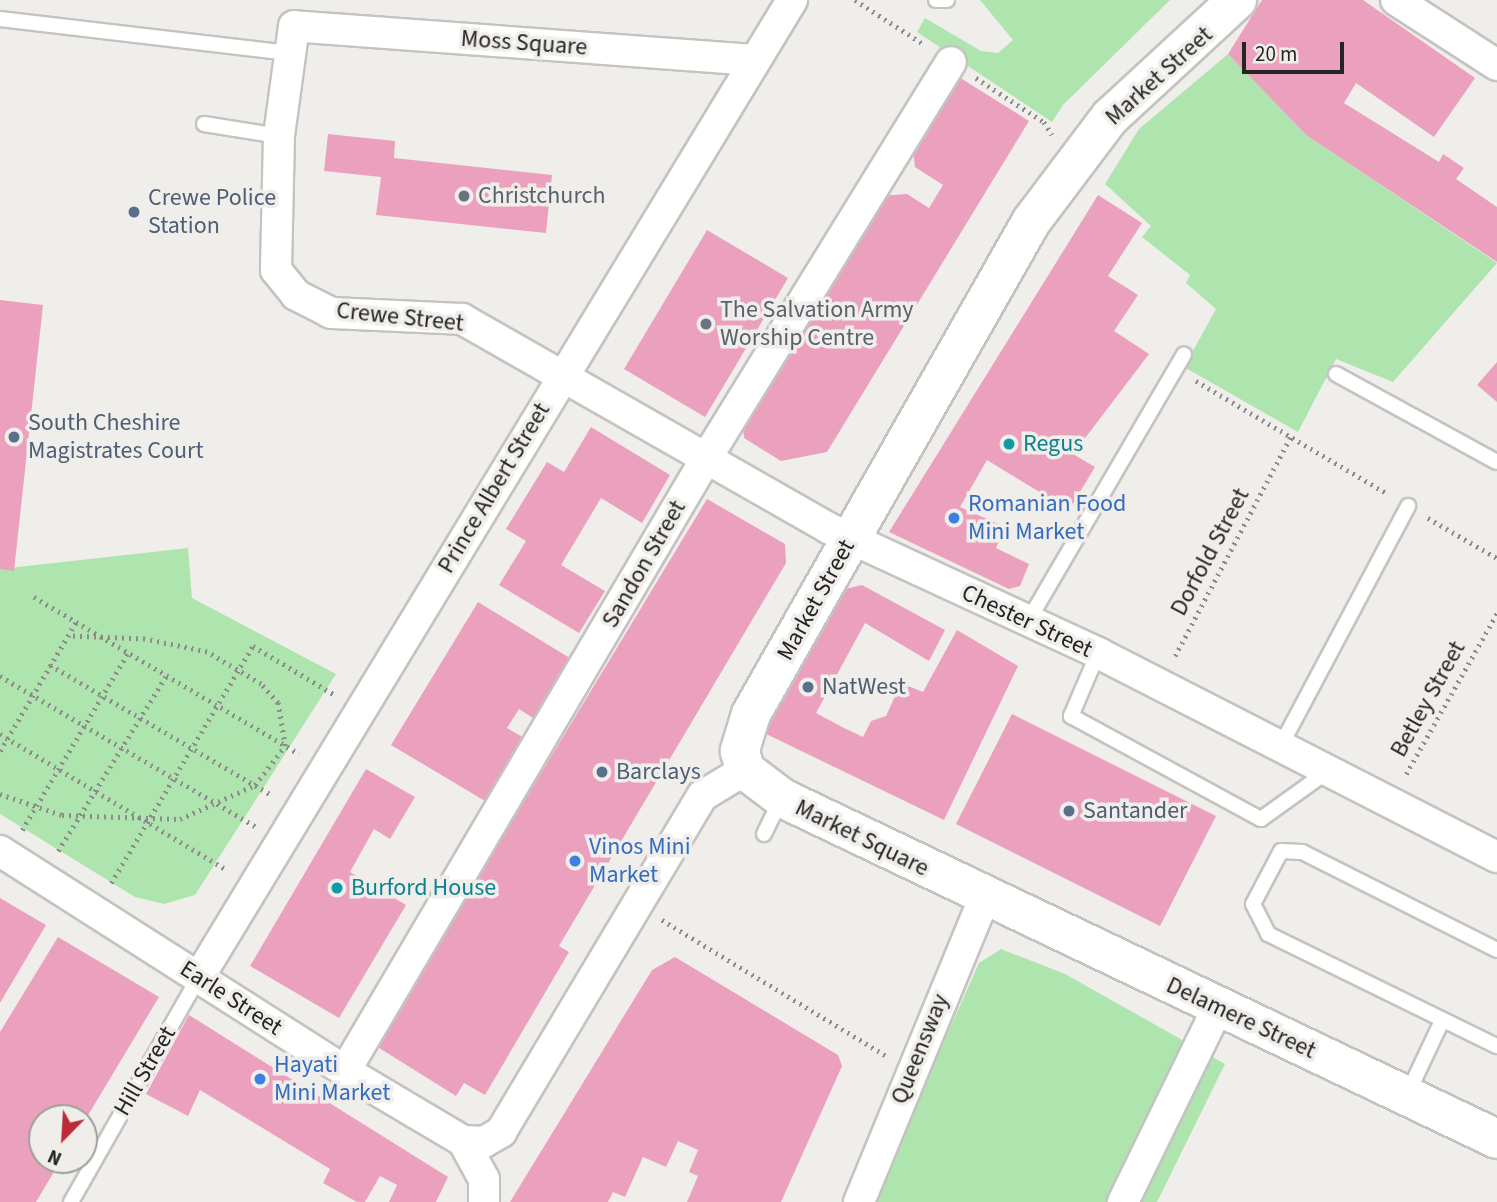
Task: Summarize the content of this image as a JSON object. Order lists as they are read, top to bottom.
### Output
{
  "streets": {
    "street": [
      "Moss Square",
      "Market Street",
      "Crewe Street",
      "Prince Albert Street",
      "Sandon Street",
      "Chester Street",
      "Market Square",
      "Earle Street",
      "Delamere Street",
      "Queensway"
    ],
    "lane": ["Hill Street"],
    "path": ["Dorfold Street", "Betley Street"]
  },
  "crossings": [
    ["Moss Square", "Crewe Street"],
    ["Moss Square", "Prince Albert Street"],
    ["Market Street", "Chester Street"],
    ["Market Street", "Market Square"],
    ["Crewe Street", "Prince Albert Street"],
    ["Crewe Street", "Chester Street"],
    ["Prince Albert Street", "Chester Street"],
    ["Prince Albert Street", "Earle Street"],
    ["Prince Albert Street", "Hill Street"],
    ["Dorfold Street", "Chester Street"],
    ["Sandon Street", "Chester Street"],
    ["Sandon Street", "Earle Street"],
    ["Chester Street", "Betley Street"],
    ["Market Square", "Delamere Street"],
    ["Market Square", "Queensway"],
    ["Earle Street", "Hill Street"],
    ["Delamere Street", "Queensway"]
  ],
  "places": [
    "Christchurch",
    "Crewe Police Station",
    "The Salvation Army Worship Centre",
    "South Cheshire Magistrates Court",
    "Regus",
    "Romanian Food Mini Market",
    "NatWest",
    "Barclays",
    "Santander",
    "Vinos Mini Market",
    "Burford House",
    "Hayati Mini Market"
  ],
  "scale_bar": "20 m",
  "north": "bottom left"
}
